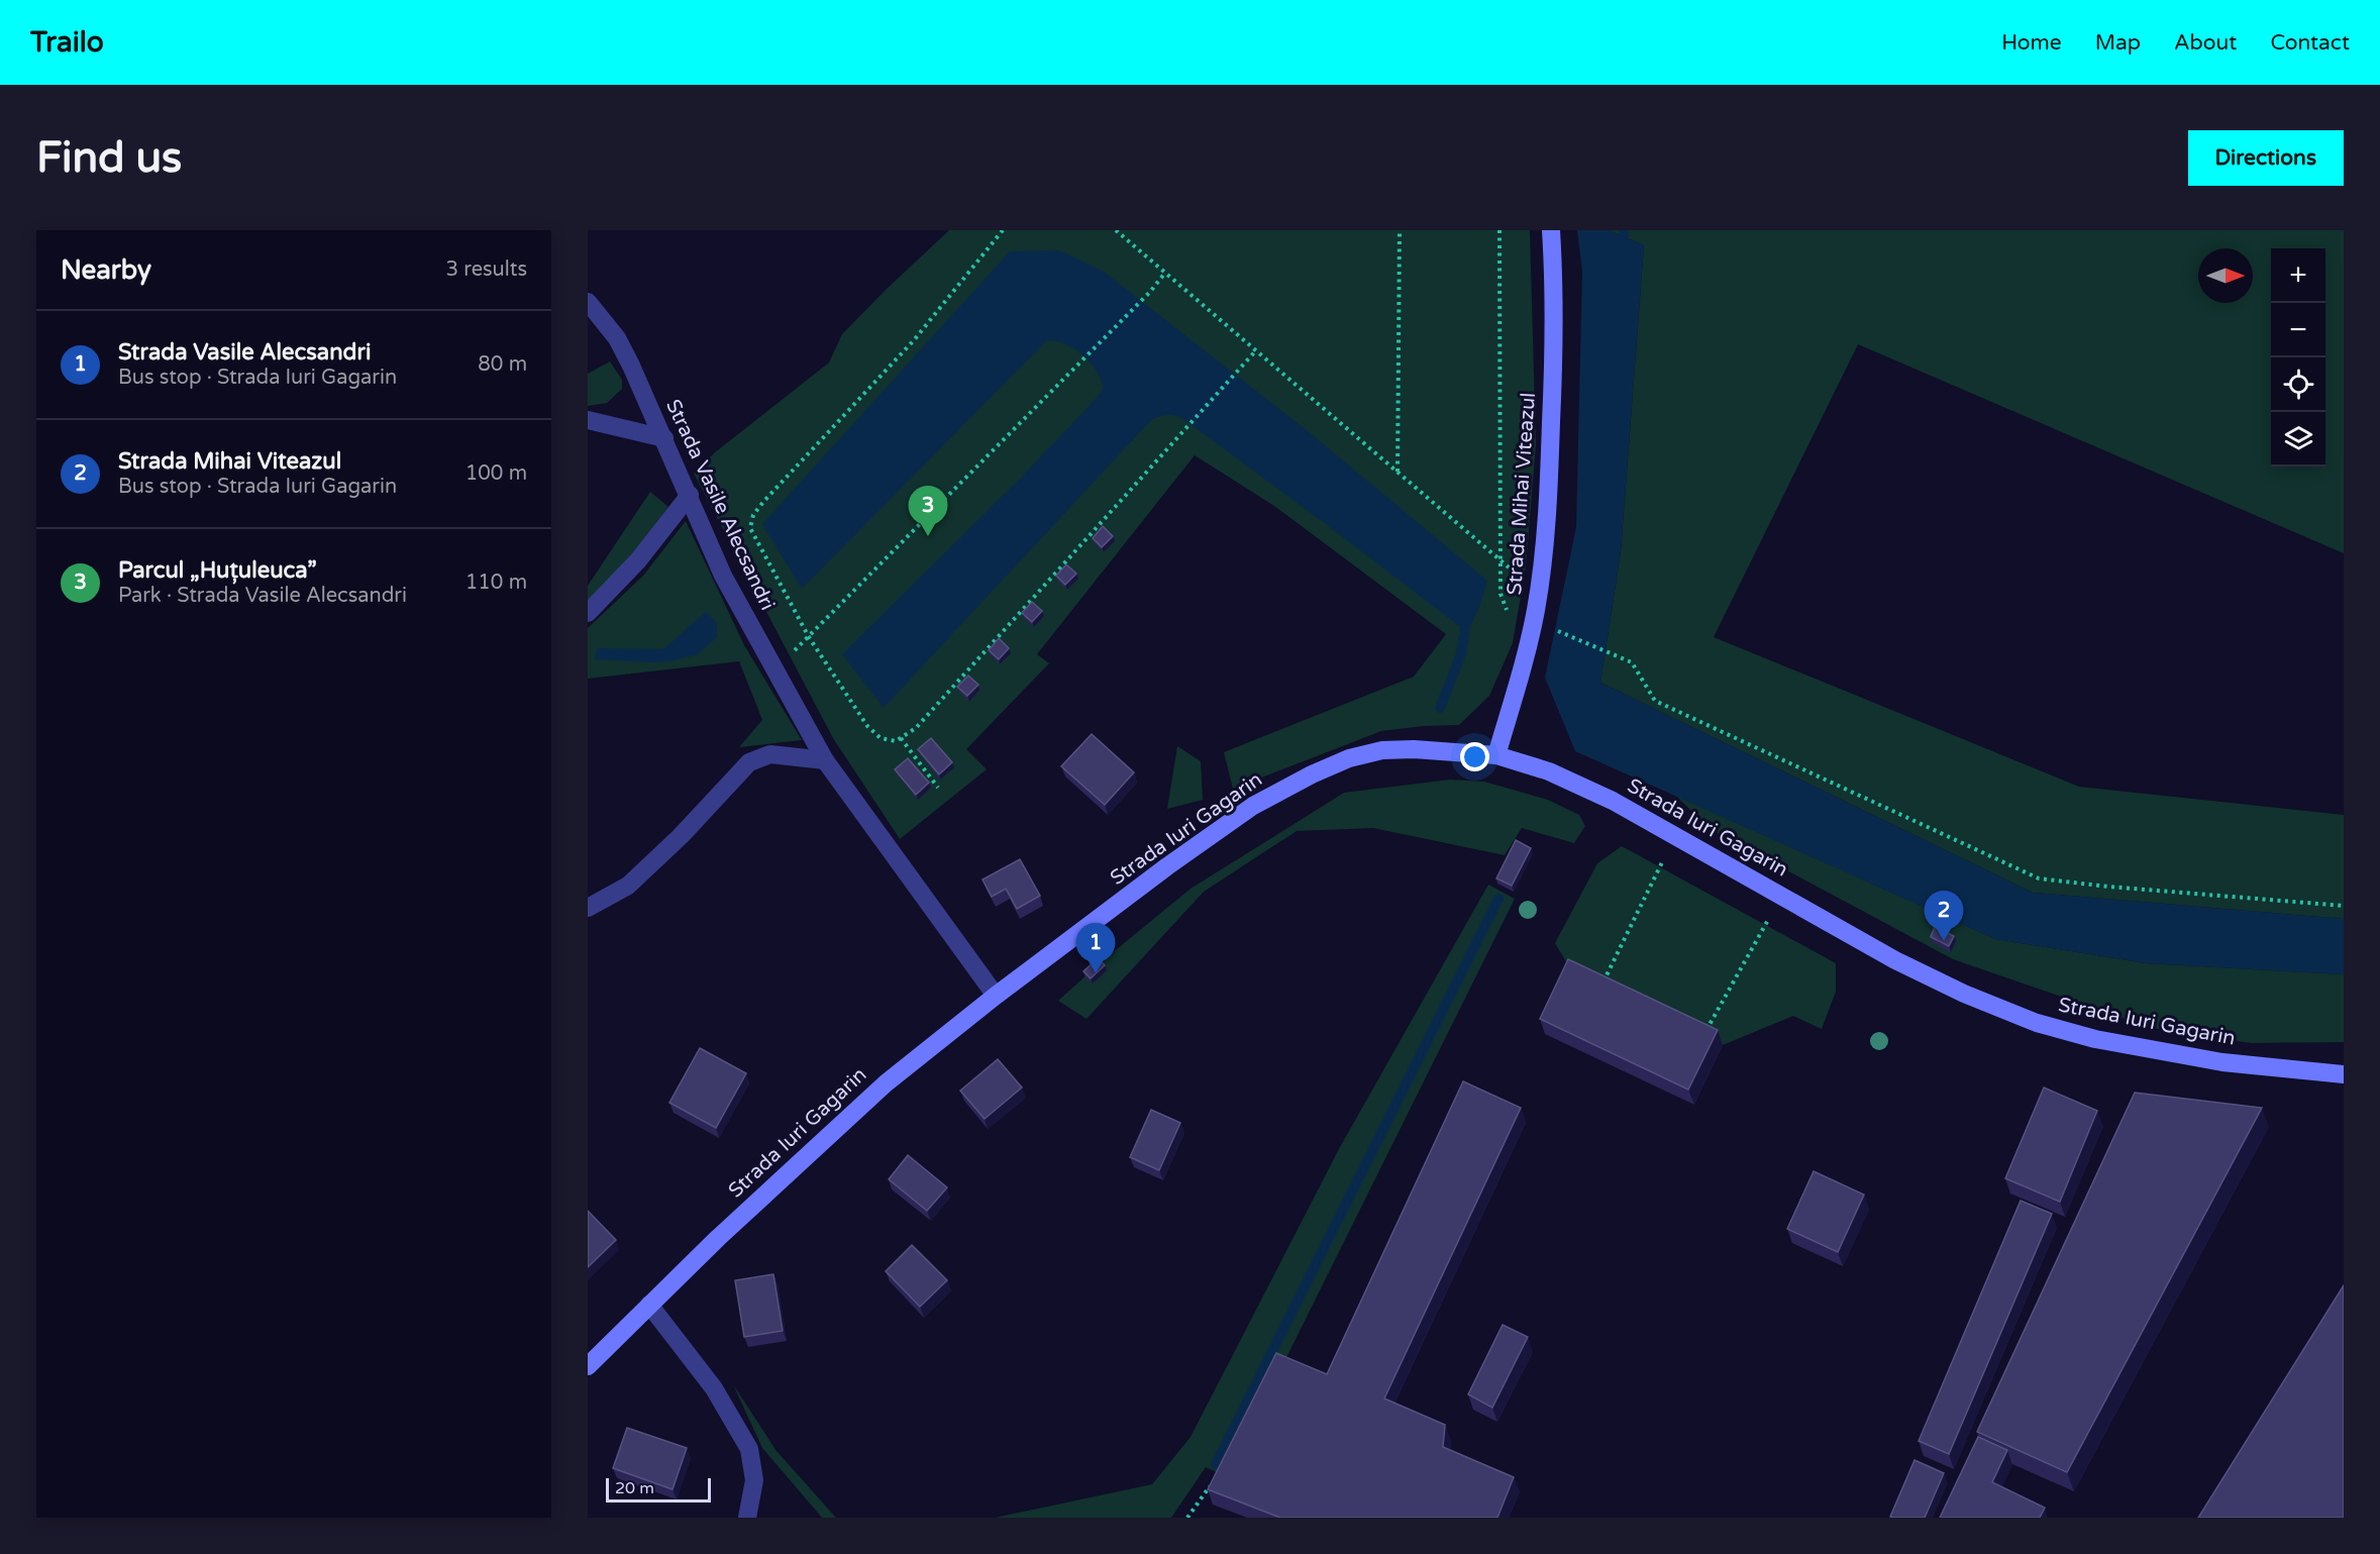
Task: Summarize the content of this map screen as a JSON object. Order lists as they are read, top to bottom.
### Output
{
  "streets": {
    "main road": ["Strada Mihai Viteazul", "Strada Iuri Gagarin"],
    "street": ["Strada Vasile Alecsandri"]
  },
  "crossings": [
    ["Strada Mihai Viteazul", "Strada Iuri Gagarin"],
    ["Strada Vasile Alecsandri", "Strada Iuri Gagarin"]
  ],
  "scale_bar": "20 m",
  "north": "right",
  "page": {
    "header": "Trailo",
    "nav": [
      "Home",
      "Map",
      "About",
      "Contact"
    ],
    "buttons": "Directions",
    "title": "Find us",
    "heading": ["Nearby", "3 results"],
    "map_buttons": ["+", "−"],
    "list": [
      {
        "mark": "1",
        "name": "Strada Vasile Alecsandri",
        "note": "Bus stop · Strada Iuri Gagarin",
        "value": "80 m"
      },
      {
        "mark": "2",
        "name": "Strada Mihai Viteazul",
        "note": "Bus stop · Strada Iuri Gagarin",
        "value": "100 m"
      },
      {
        "mark": "3",
        "name": "Parcul „Huțuleuca”",
        "note": "Park · Strada Vasile Alecsandri",
        "value": "110 m"
      }
    ],
    "pins": ["3", "2", "1"],
    "scale": "20 m"
  }
}
